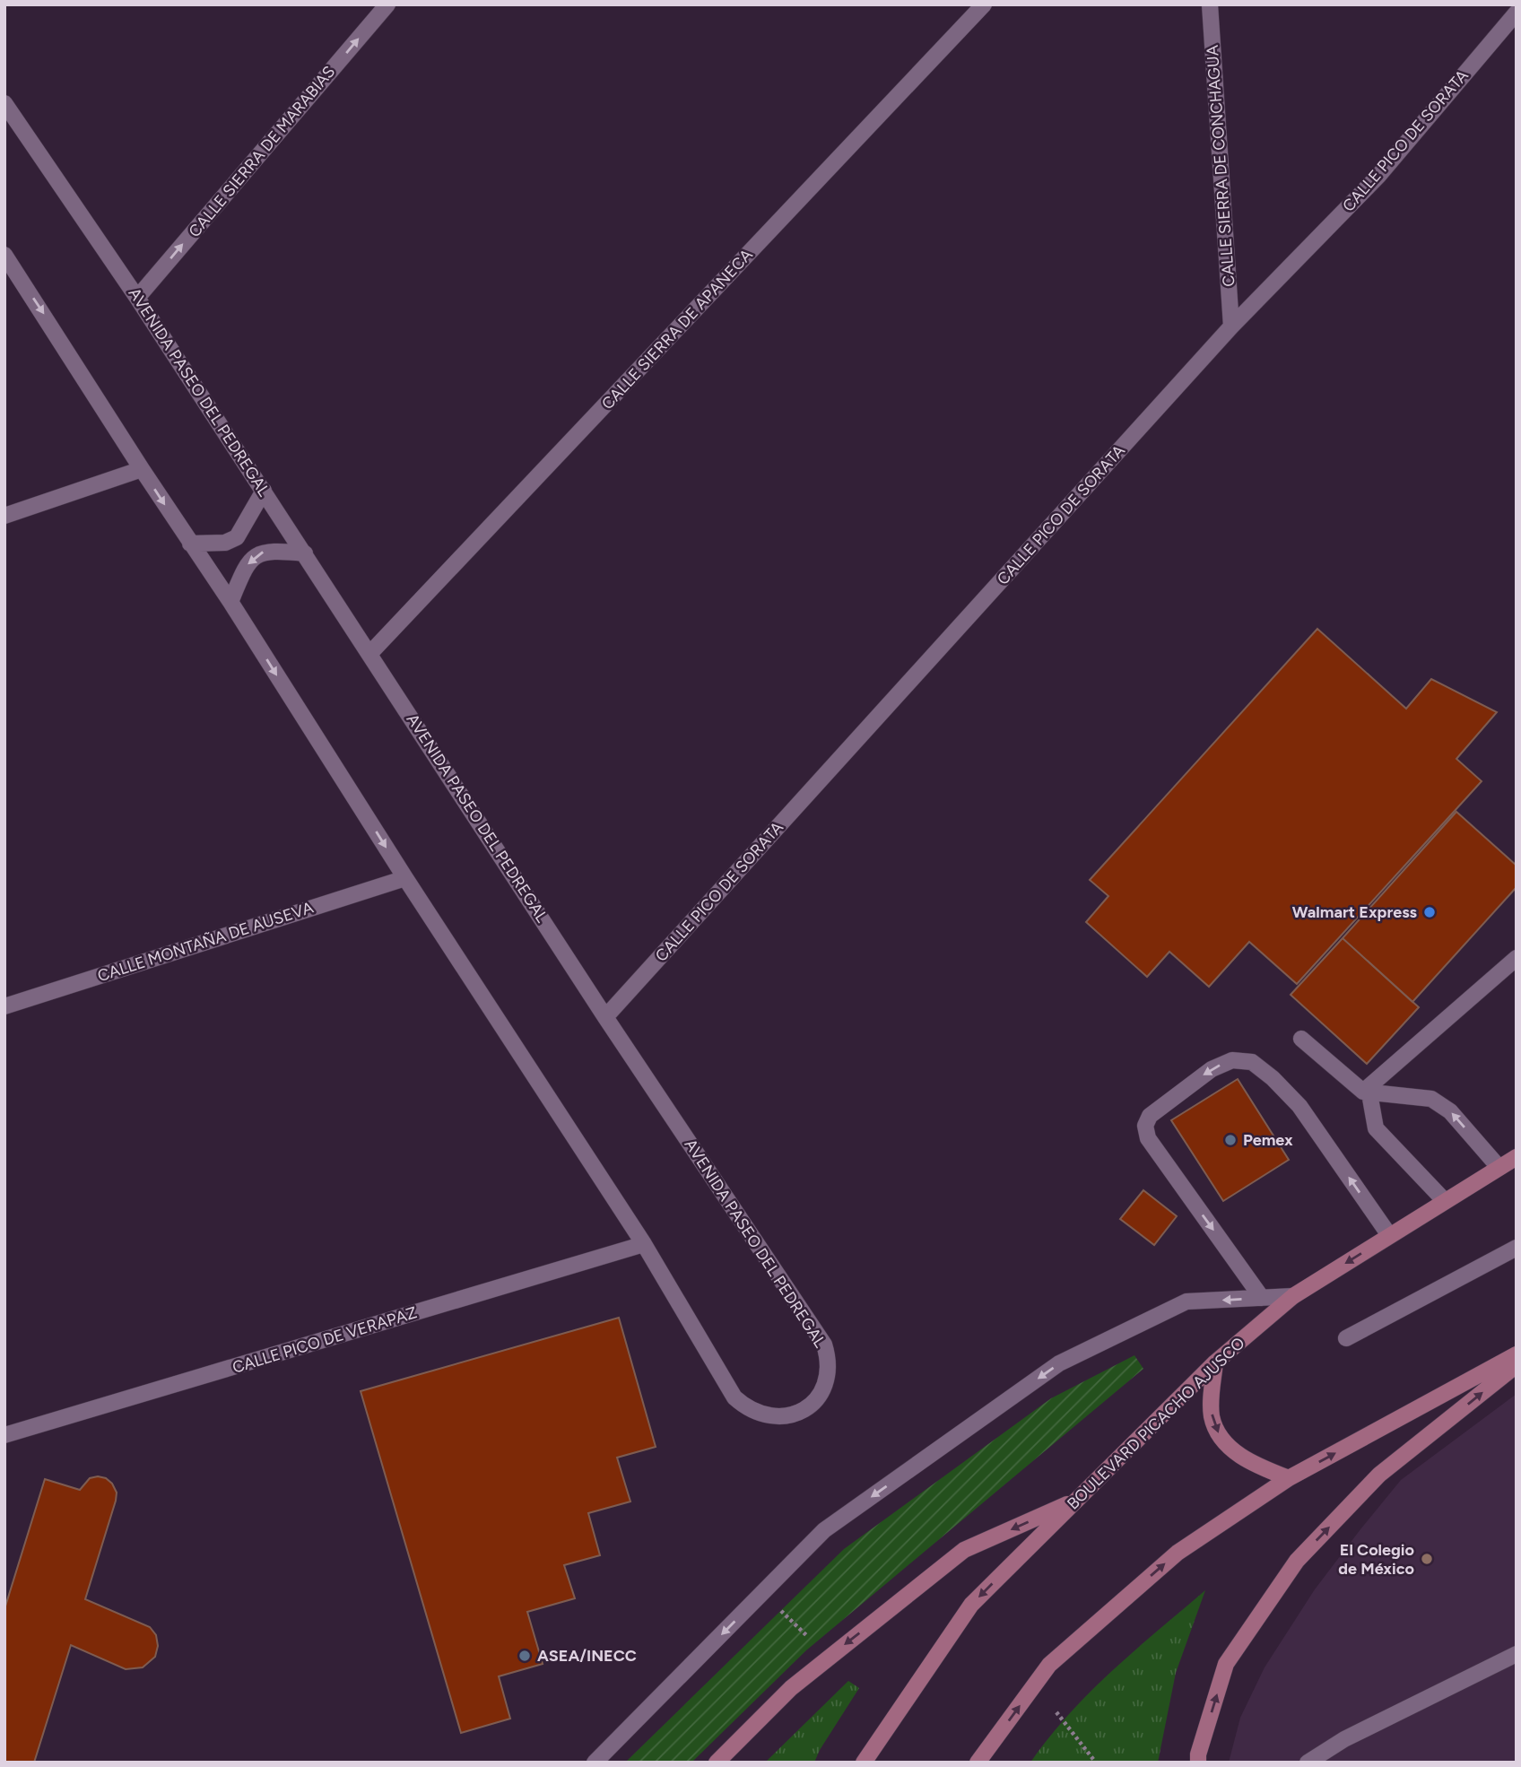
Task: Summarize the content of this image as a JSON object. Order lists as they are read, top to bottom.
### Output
{
  "streets": {
    "main road": ["BOULEVARD PICACHO AJUSCO"],
    "street": [
      "CALLE PICO DE SORATA",
      "CALLE SIERRA DE MARABIAS",
      "CALLE SIERRA DE CONCHAGUA",
      "CALLE SIERRA DE APANECA",
      "AVENIDA PASEO DEL PEDREGAL",
      "CALLE MONTAÑA DE AUSEVA",
      "CALLE PICO DE VERAPAZ"
    ]
  },
  "crossings": [
    ["CALLE PICO DE SORATA", "CALLE SIERRA DE CONCHAGUA"],
    ["CALLE PICO DE SORATA", "AVENIDA PASEO DEL PEDREGAL"],
    ["CALLE SIERRA DE MARABIAS", "AVENIDA PASEO DEL PEDREGAL"],
    ["CALLE SIERRA DE APANECA", "AVENIDA PASEO DEL PEDREGAL"],
    ["AVENIDA PASEO DEL PEDREGAL", "CALLE MONTAÑA DE AUSEVA"],
    ["AVENIDA PASEO DEL PEDREGAL", "CALLE PICO DE VERAPAZ"]
  ],
  "one_way": ["CALLE SIERRA DE MARABIAS"],
  "places": [
    "Walmart Express",
    "Pemex",
    "El Colegio de México",
    "ASEA/INECC"
  ]
}
